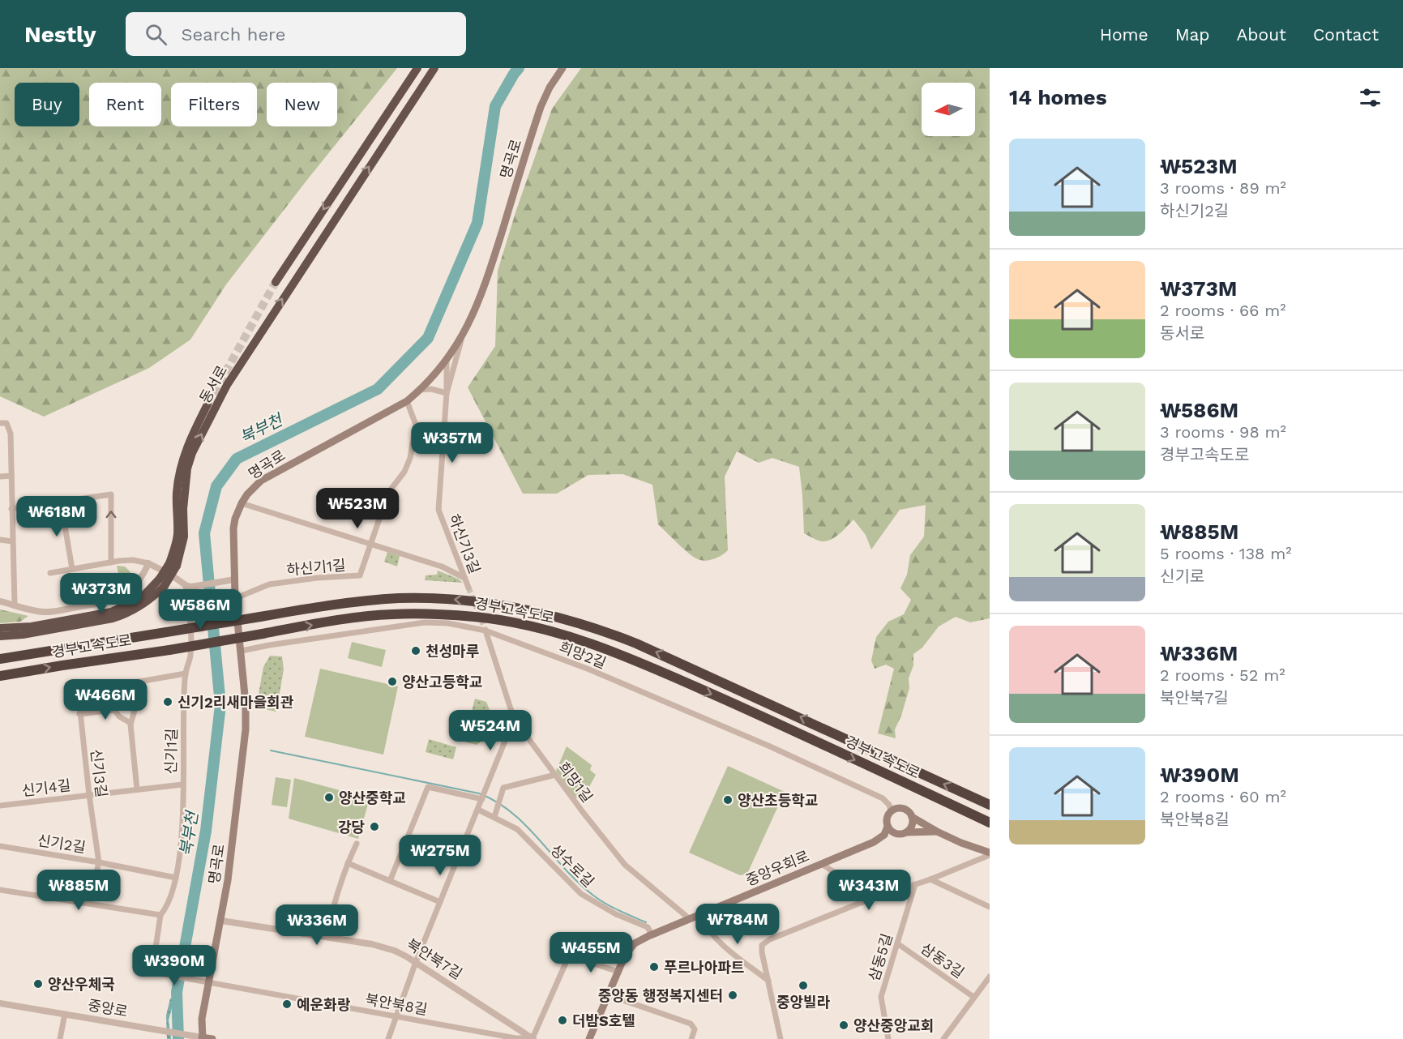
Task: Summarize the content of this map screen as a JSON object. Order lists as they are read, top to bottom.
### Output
{
  "streets": {
    "highway": ["동서로", "경부고속도로"],
    "main road": ["명곡로", "중앙우회로"],
    "street": [
      "하신기3길",
      "하신기1길",
      "희망2길",
      "신기1길",
      "신기3길",
      "희망1길",
      "신기4길",
      "신기2길",
      "성수로길",
      "삼동5길",
      "북안북7길",
      "삼동3길",
      "북안북8길",
      "중앙로"
    ]
  },
  "crossings": [
    ["명곡로", "하신기3길"],
    ["명곡로", "하신기1길"],
    ["명곡로", "희망2길"],
    ["명곡로", "북안북7길"],
    ["명곡로", "북안북8길"],
    ["명곡로", "중앙로"],
    ["희망2길", "희망1길"],
    ["희망2길", "중앙우회로"],
    ["신기1길", "신기3길"],
    ["신기1길", "신기4길"],
    ["신기1길", "신기2길"],
    ["신기1길", "북안북8길"],
    ["신기3길", "신기4길"],
    ["신기3길", "신기2길"],
    ["희망1길", "중앙우회로"],
    ["성수로길", "중앙우회로"],
    ["삼동5길", "삼동3길"],
    ["북안북7길", "북안북8길"]
  ],
  "water": ["북부천"],
  "places": [
    "천성마루",
    "양산고등학교",
    "신기2리새마을회관",
    "양산중학교",
    "양산초등학교",
    "강당",
    "푸르나아파트",
    "양산우체국",
    "중앙빌라",
    "중앙동 행정복지센터",
    "예운화랑",
    "더밤S호텔",
    "양산중앙교회"
  ],
  "north": "left",
  "page": {
    "header": "Nestly",
    "search": "Search here",
    "nav": [
      "Home",
      "Map",
      "About",
      "Contact"
    ],
    "heading": "14 homes",
    "chip": [
      "Buy",
      "Rent",
      "Filters",
      "New"
    ],
    "list": [
      {
        "name": "₩523M",
        "note": "3 rooms · 89 m² · 하신기2길"
      },
      {
        "name": "₩373M",
        "note": "2 rooms · 66 m² · 동서로"
      },
      {
        "name": "₩586M",
        "note": "3 rooms · 98 m² · 경부고속도로"
      },
      {
        "name": "₩885M",
        "note": "5 rooms · 138 m² · 신기로"
      },
      {
        "name": "₩336M",
        "note": "2 rooms · 52 m² · 북안북7길"
      },
      {
        "name": "₩390M",
        "note": "2 rooms · 60 m² · 북안북8길"
      }
    ],
    "price": [
      "₩357M",
      "₩523M",
      "₩618M",
      "₩373M",
      "₩586M",
      "₩466M",
      "₩524M",
      "₩275M",
      "₩885M",
      "₩343M",
      "₩784M",
      "₩336M",
      "₩455M",
      "₩390M"
    ]
  }
}
